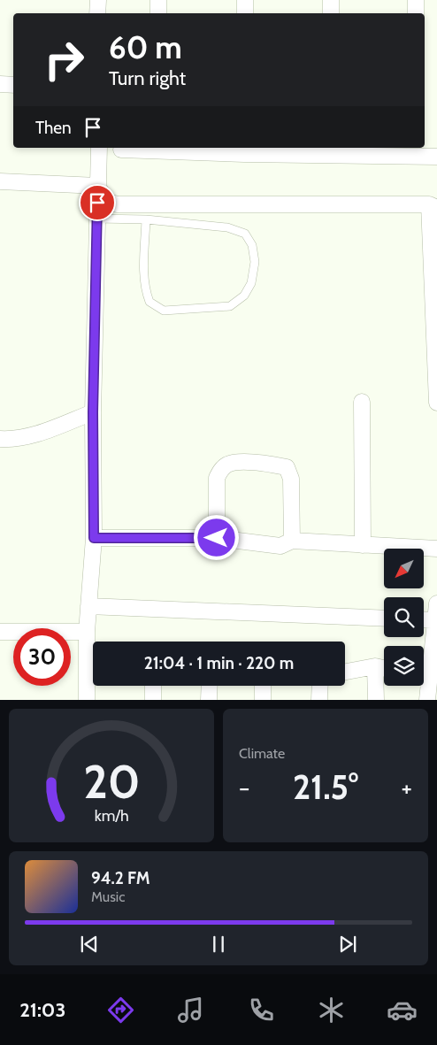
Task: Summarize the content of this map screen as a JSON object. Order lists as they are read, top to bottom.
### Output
{
  "north": "bottom left",
  "page": {
    "turn": ["60 m", "Turn right"],
    "then": "Then",
    "limit": "30",
    "trip": "21:04 · 1 min · 220 m",
    "tile": "Climate",
    "heat": ["−", "21.5°", "+"],
    "song": ["94.2 FM", "Music"],
    "tabs": "21:03",
    "gauge": ["20", "km/h"]
  }
}
